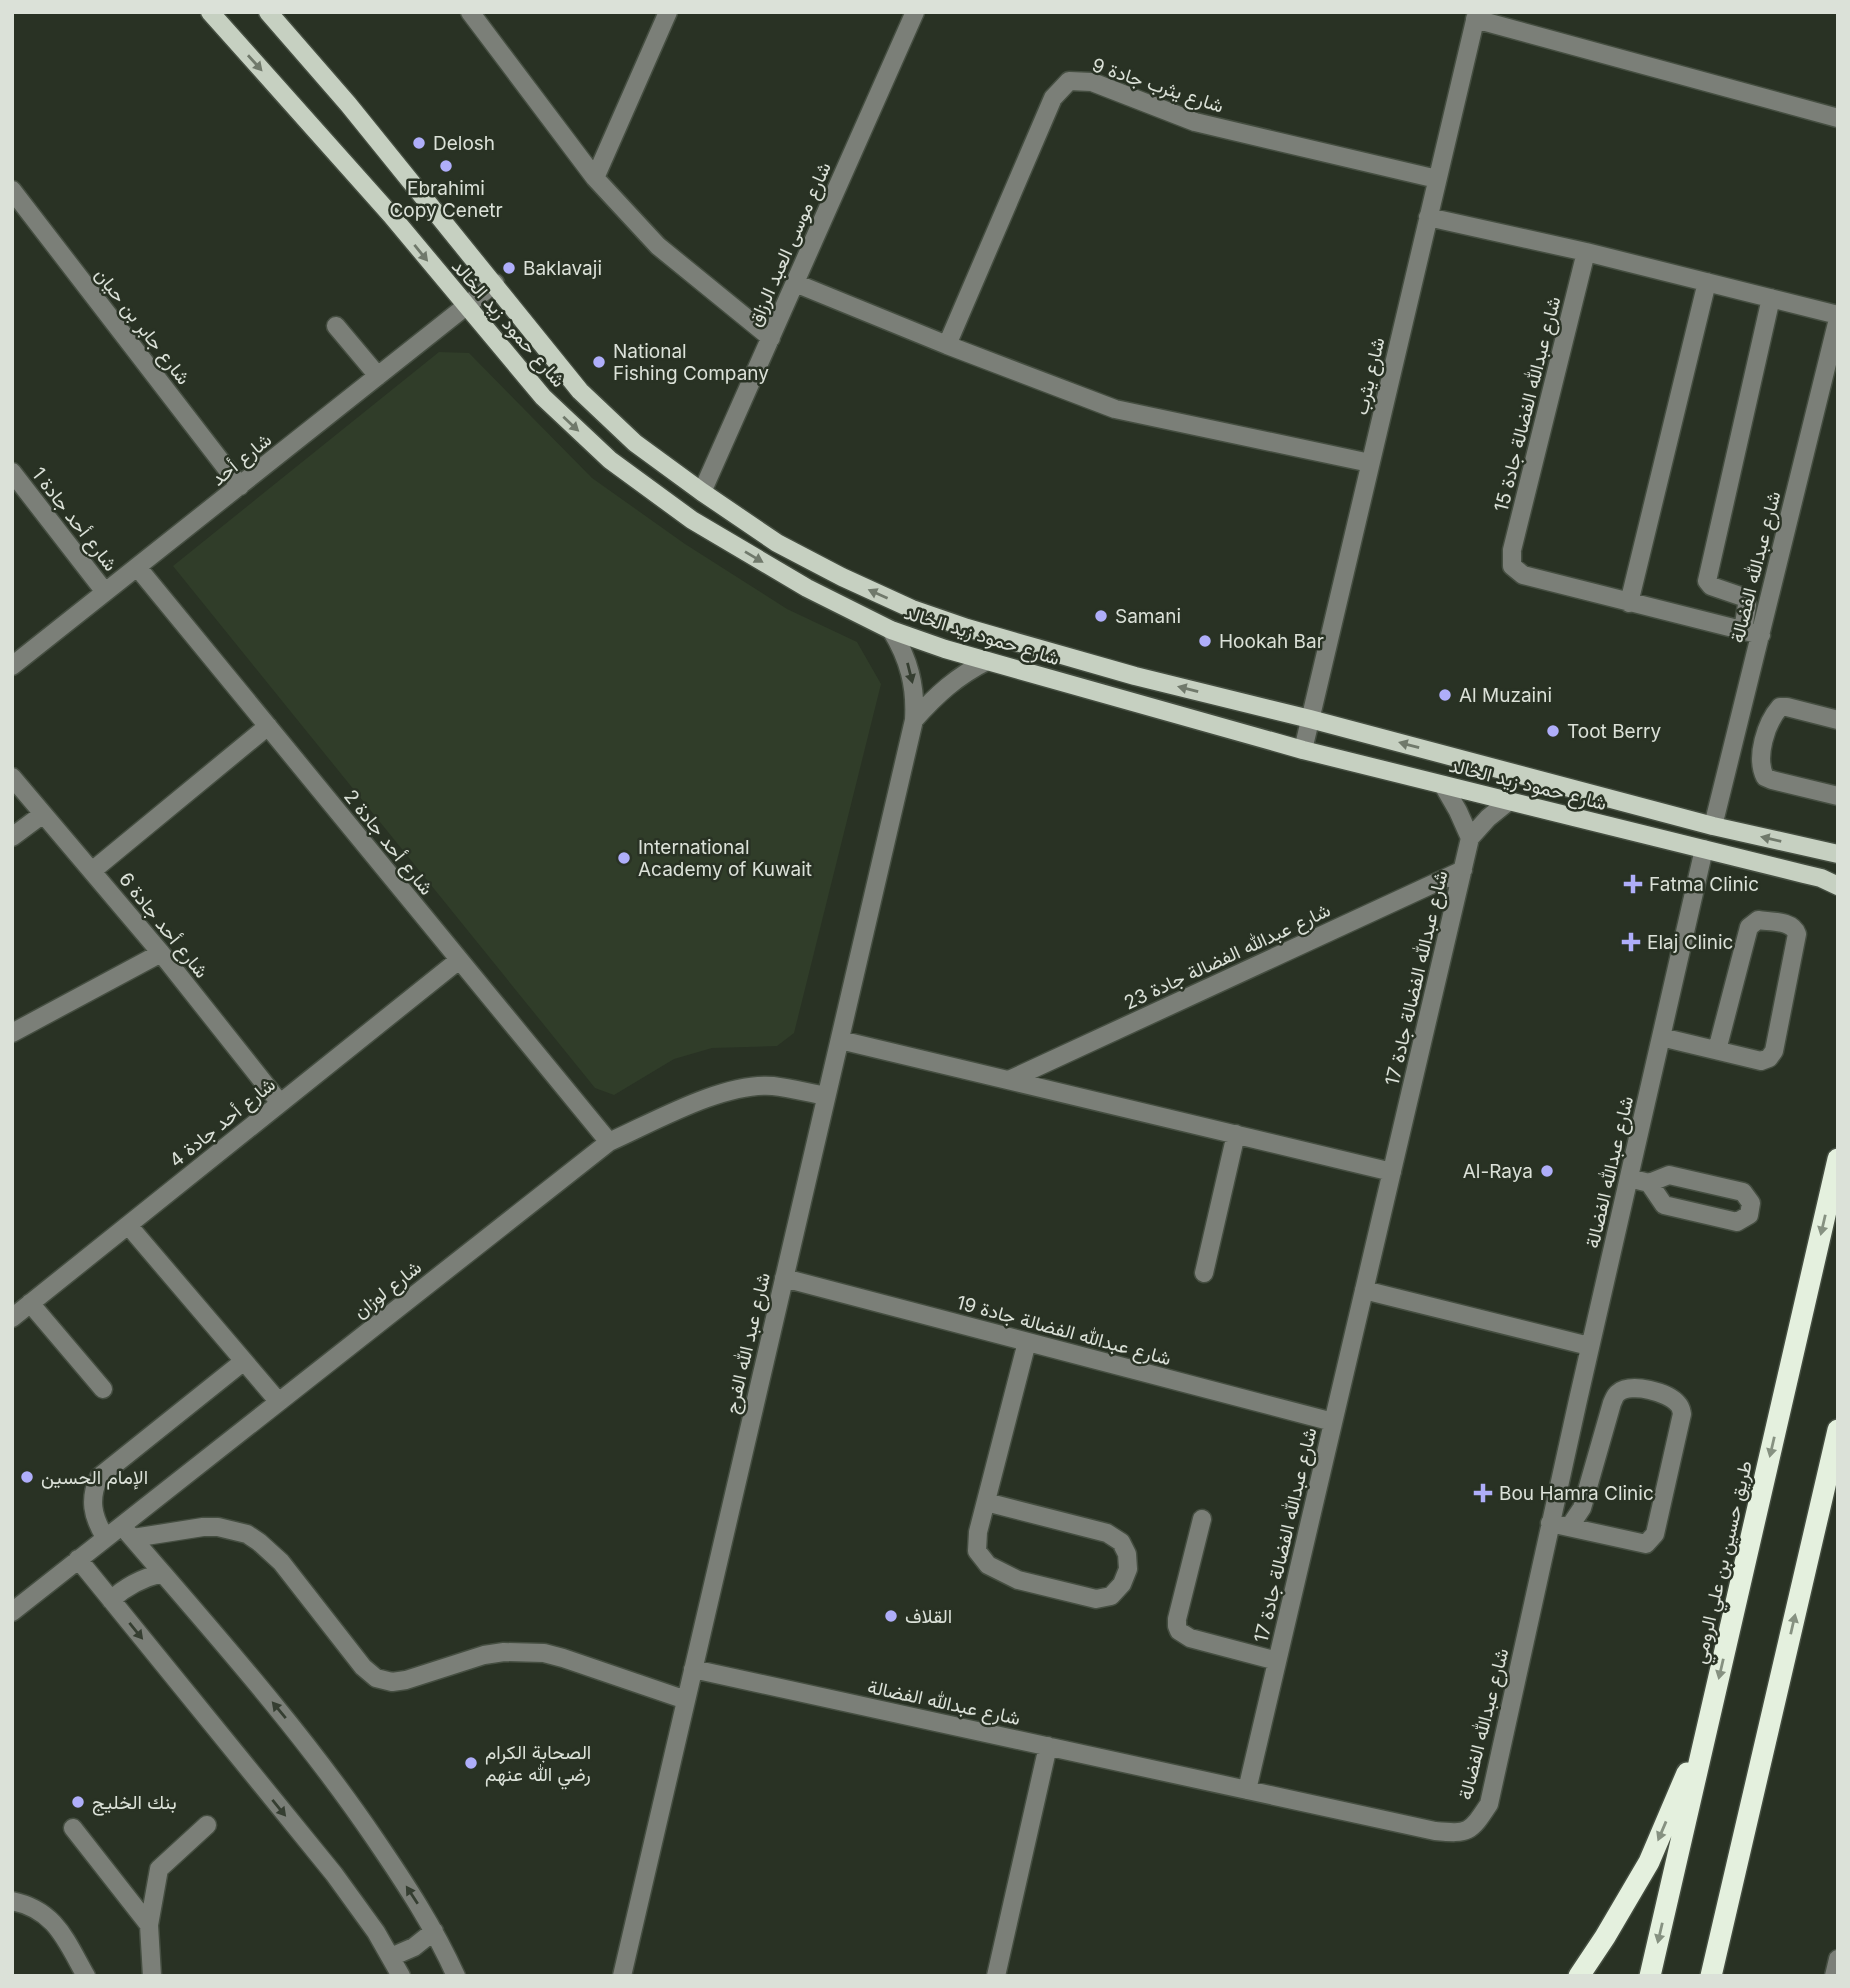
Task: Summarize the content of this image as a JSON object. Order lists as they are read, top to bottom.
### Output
{
  "streets": {
    "highway": ["طريق حسين بن علي الرومي"],
    "main road": ["شارع حمود زيد الخالد"],
    "street": [
      "شارع يثرب جادة 9",
      "شارع موسى العبد الرزاق",
      "شارع جابر بن حيان",
      "شارع يثرب",
      "شارع عبدالله الفضالة جادة 15",
      "شارع أحد",
      "شارع أحد جادة 1",
      "شارع عبدالله الفضالة",
      "شارع أحد جادة 2",
      "شارع أحد جادة 6",
      "شارع عبدالله الفضالة جادة 23",
      "شارع عبدالله الفضالة جادة 17",
      "شارع أحد جادة 4",
      "شارع لوزان",
      "شارع عبدالله الفضالة جادة 19",
      "شارع عبد الله الفرج"
    ]
  },
  "crossings": [
    ["شارع يثرب جادة 9", "شارع يثرب"],
    ["شارع موسى العبد الرزاق", "شارع حمود زيد الخالد"],
    ["شارع حمود زيد الخالد", "شارع يثرب"],
    ["شارع حمود زيد الخالد", "شارع أحد"],
    ["شارع حمود زيد الخالد", "شارع عبدالله الفضالة"],
    ["شارع حمود زيد الخالد", "شارع عبد الله الفرج"],
    ["شارع جابر بن حيان", "شارع أحد"],
    ["شارع عبدالله الفضالة جادة 15", "شارع عبدالله الفضالة"],
    ["شارع أحد", "شارع أحد جادة 1"],
    ["شارع أحد", "شارع أحد جادة 2"],
    ["شارع عبدالله الفضالة", "شارع عبدالله الفضالة جادة 17"],
    ["شارع عبدالله الفضالة", "شارع عبد الله الفرج"],
    ["شارع أحد جادة 2", "شارع أحد جادة 4"],
    ["شارع أحد جادة 2", "شارع لوزان"],
    ["شارع أحد جادة 6", "شارع أحد جادة 4"],
    ["شارع عبدالله الفضالة جادة 23", "شارع عبدالله الفضالة جادة 17"],
    ["شارع عبدالله الفضالة جادة 17", "شارع عبدالله الفضالة جادة 19"],
    ["شارع لوزان", "شارع عبد الله الفرج"],
    ["شارع عبدالله الفضالة جادة 19", "شارع عبد الله الفرج"]
  ],
  "places": {
    "other": [
      "Delosh",
      "Ebrahimi Copy Cenetr",
      "Baklavaji",
      "National Fishing Company",
      "Samani",
      "Hookah Bar",
      "Al Muzaini",
      "Toot Berry",
      "International Academy of Kuwait",
      "Al-Raya",
      "الإمام الحسين",
      "القلاف",
      "الصحابة الكرام رضي الله عنهم",
      "بنك الخليج"
    ],
    "health": ["Fatma Clinic", "Elaj Clinic", "Bou Hamra Clinic"]
  }
}
